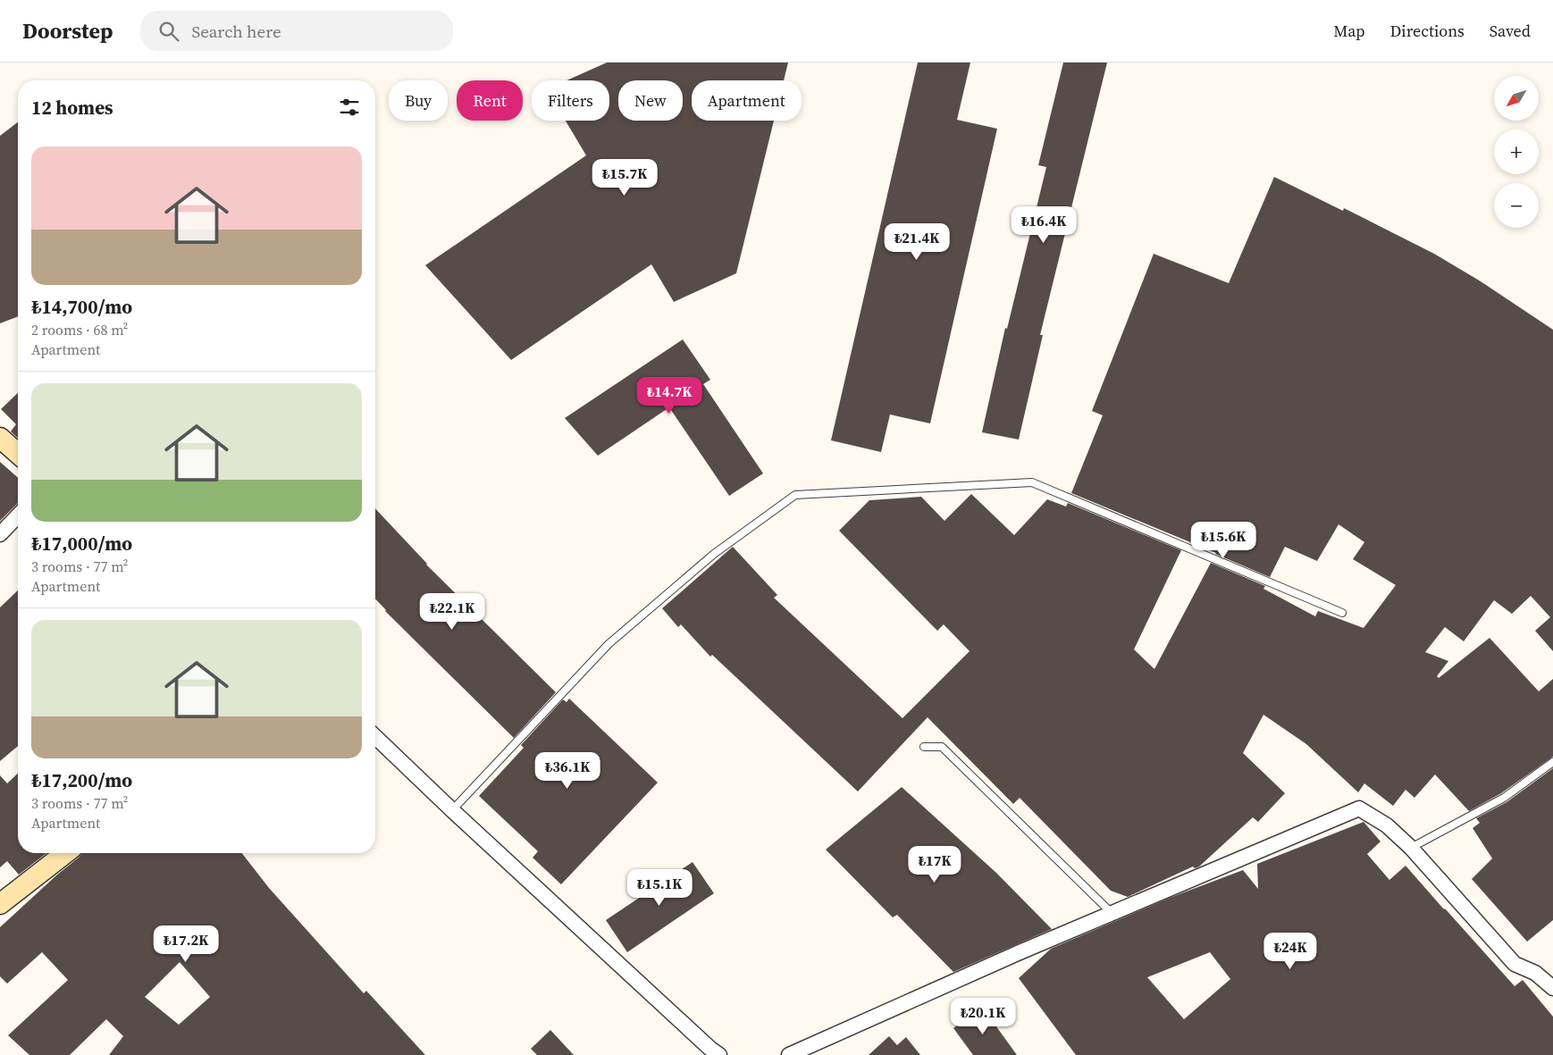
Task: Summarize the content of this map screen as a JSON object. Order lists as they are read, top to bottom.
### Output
{
  "north": "bottom left",
  "page": {
    "header": "Doorstep",
    "search": "Search here",
    "nav": ["Map", "Directions", "Saved"],
    "map_buttons": ["+", "−"],
    "chip": [
      "Buy",
      "Rent",
      "Filters",
      "New",
      "Apartment"
    ],
    "heading": "12 homes",
    "list": [
      {
        "name": "₺14,700/mo",
        "note": "2 rooms · 68 m² · Apartment"
      },
      {
        "name": "₺17,000/mo",
        "note": "3 rooms · 77 m² · Apartment"
      },
      {
        "name": "₺17,200/mo",
        "note": "3 rooms · 77 m² · Apartment"
      }
    ],
    "price": [
      "₺15.7K",
      "₺16.4K",
      "₺21.4K",
      "₺14.7K",
      "₺15.6K",
      "₺22.1K",
      "₺36.1K",
      "₺17K",
      "₺15.1K",
      "₺17.2K",
      "₺24K",
      "₺20.1K"
    ]
  }
}
